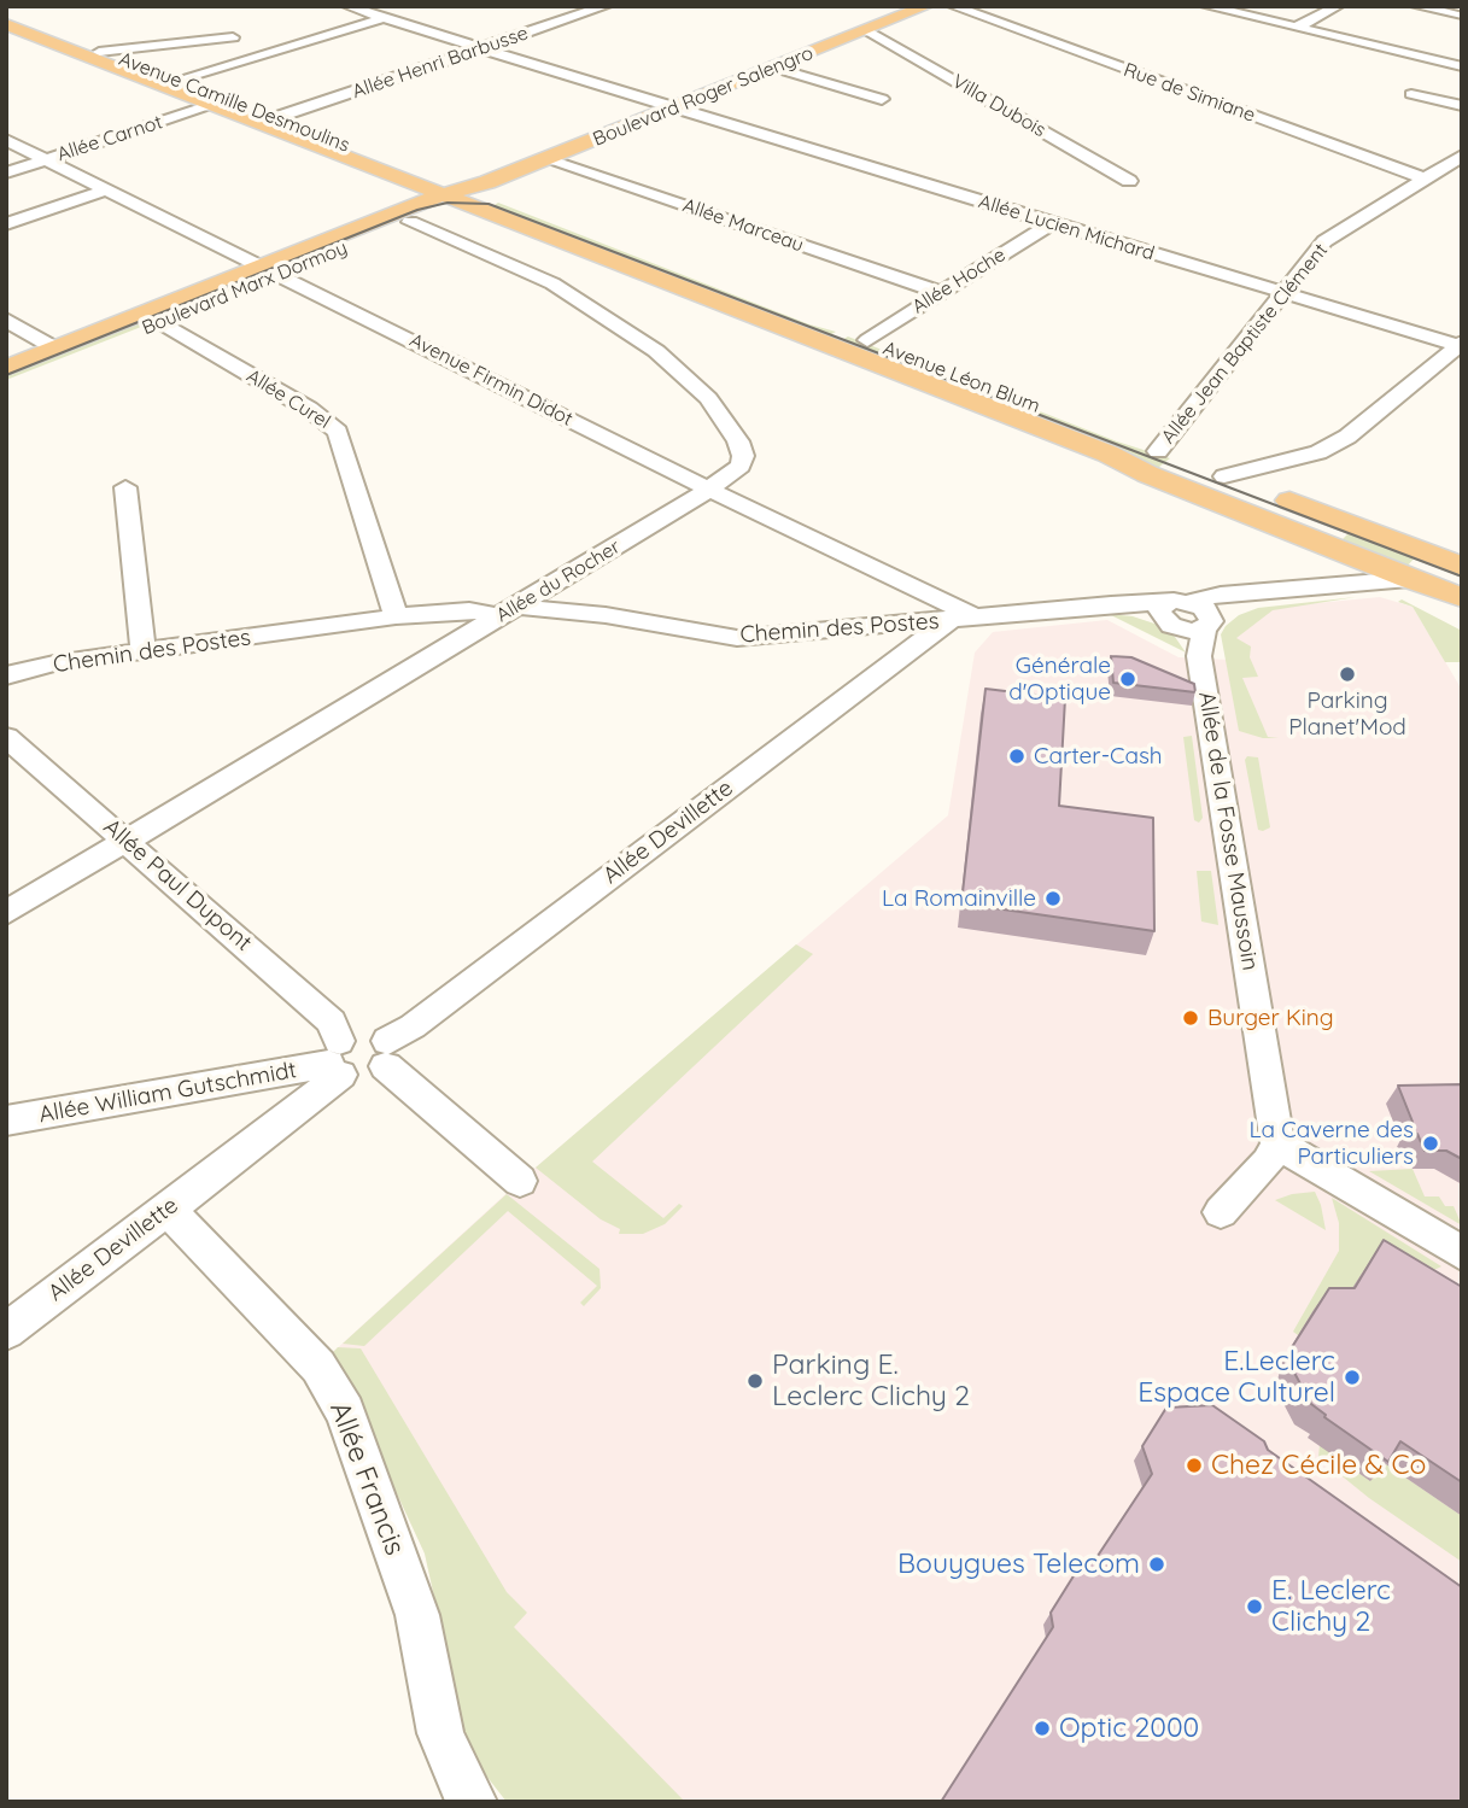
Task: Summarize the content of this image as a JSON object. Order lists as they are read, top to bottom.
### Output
{
  "streets": {
    "main road": [
      "Boulevard Roger Salengro",
      "Avenue Camille Desmoulins",
      "Boulevard Marx Dormoy",
      "Avenue Léon Blum"
    ],
    "street": [
      "Allée Henri Barbusse",
      "Rue de Simiane",
      "Villa Dubois",
      "Allée Carnot",
      "Allée Marceau",
      "Allée Lucien Michard",
      "Allée Hoche",
      "Allée Jean Baptiste Clément",
      "Avenue Firmin Didot",
      "Allée Curel",
      "Allée du Rocher",
      "Chemin des Postes",
      "Allée de la Fosse Maussoin",
      "Allée Devillette",
      "Allée Paul Dupont",
      "Allée William Gutschmidt",
      "Allée Francis"
    ]
  },
  "crossings": [
    ["Allée Henri Barbusse", "Avenue Camille Desmoulins"],
    ["Allée Henri Barbusse", "Allée Lucien Michard"],
    ["Rue de Simiane", "Allée Jean Baptiste Clément"],
    ["Boulevard Roger Salengro", "Avenue Camille Desmoulins"],
    ["Boulevard Roger Salengro", "Villa Dubois"],
    ["Boulevard Roger Salengro", "Allée Marceau"],
    ["Boulevard Roger Salengro", "Allée Lucien Michard"],
    ["Boulevard Roger Salengro", "Boulevard Marx Dormoy"],
    ["Boulevard Roger Salengro", "Avenue Léon Blum"],
    ["Avenue Camille Desmoulins", "Allée Carnot"],
    ["Avenue Camille Desmoulins", "Boulevard Marx Dormoy"],
    ["Avenue Camille Desmoulins", "Avenue Léon Blum"],
    ["Allée Carnot", "Avenue Firmin Didot"],
    ["Allée Marceau", "Allée Hoche"],
    ["Allée Lucien Michard", "Allée Hoche"],
    ["Allée Lucien Michard", "Allée Jean Baptiste Clément"],
    ["Allée Hoche", "Avenue Léon Blum"],
    ["Boulevard Marx Dormoy", "Avenue Léon Blum"],
    ["Boulevard Marx Dormoy", "Avenue Firmin Didot"],
    ["Boulevard Marx Dormoy", "Allée Curel"],
    ["Boulevard Marx Dormoy", "Allée du Rocher"],
    ["Allée Jean Baptiste Clément", "Avenue Léon Blum"],
    ["Avenue Firmin Didot", "Allée du Rocher"],
    ["Avenue Firmin Didot", "Chemin des Postes"],
    ["Allée Curel", "Chemin des Postes"],
    ["Allée du Rocher", "Chemin des Postes"],
    ["Allée du Rocher", "Allée Paul Dupont"],
    ["Chemin des Postes", "Allée de la Fosse Maussoin"],
    ["Chemin des Postes", "Allée Devillette"],
    ["Allée Devillette", "Allée Paul Dupont"],
    ["Allée Devillette", "Allée William Gutschmidt"],
    ["Allée Devillette", "Allée Francis"],
    ["Allée Paul Dupont", "Allée William Gutschmidt"]
  ],
  "places": [
    "Parking Planet'Mod",
    "Générale d'Optique",
    "Carter-Cash",
    "La Romainville",
    "Burger King",
    "La Caverne des Particuliers",
    "E.Leclerc Espace Culturel",
    "Parking E. Leclerc Clichy 2",
    "Chez Cécile & Co",
    "Bouygues Telecom",
    "E. Leclerc Clichy 2",
    "Optic 2000"
  ]
}
